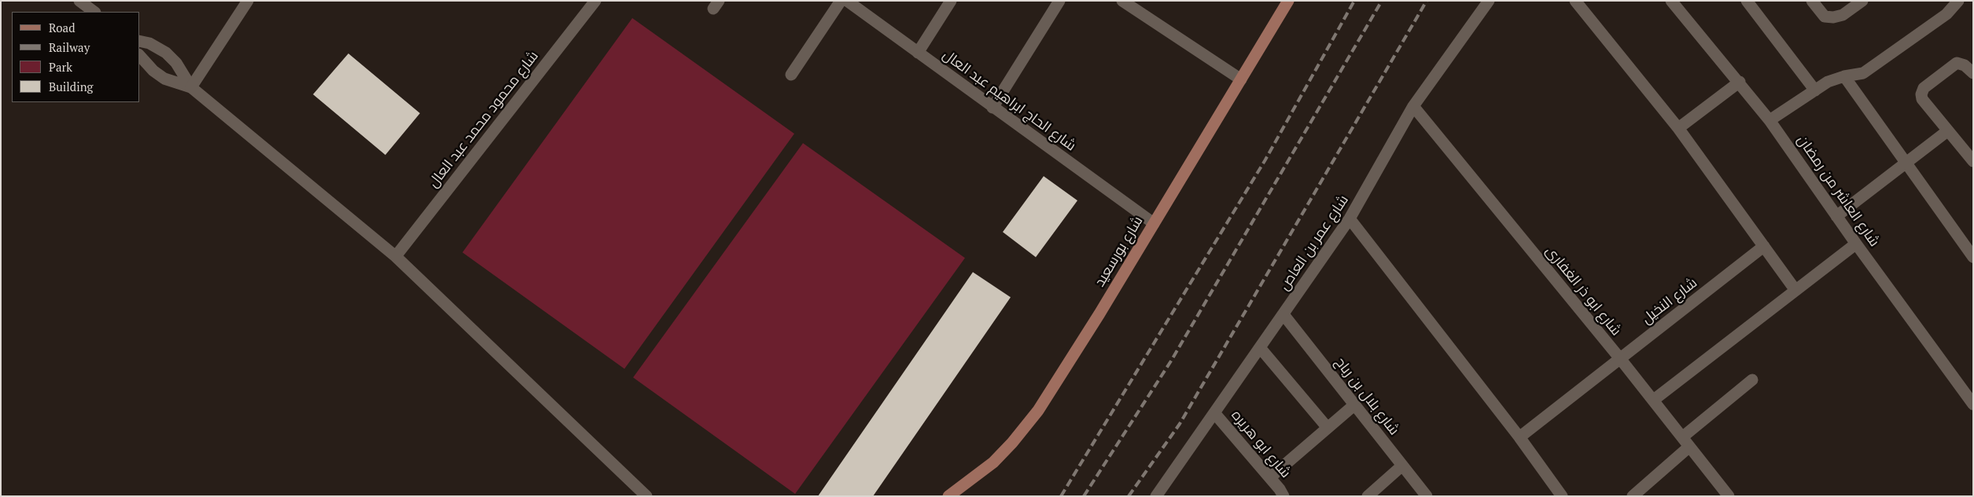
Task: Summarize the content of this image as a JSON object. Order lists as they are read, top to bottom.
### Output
{
  "streets": {
    "main road": ["شارع بورسعيد"],
    "street": [
      "شارع الحاج ابراهيم عبد العال",
      "شارع محمود محمد عبد العال",
      "شارع العاشر من رمضان",
      "شارع عمر بن العاص",
      "شارع ابو ذر الغفارى",
      "شارع النخيل",
      "شارع بلال بن رباح",
      "شارع ابو هريره"
    ]
  },
  "crossings": [
    ["شارع الحاج ابراهيم عبد العال", "شارع بورسعيد"],
    ["شارع عمر بن العاص", "شارع ابو ذر الغفارى"],
    ["شارع عمر بن العاص", "شارع بلال بن رباح"],
    ["شارع عمر بن العاص", "شارع ابو هريره"],
    ["شارع ابو ذر الغفارى", "شارع النخيل"]
  ],
  "legend": [
    "Road",
    "Railway",
    "Park",
    "Building"
  ]
}
